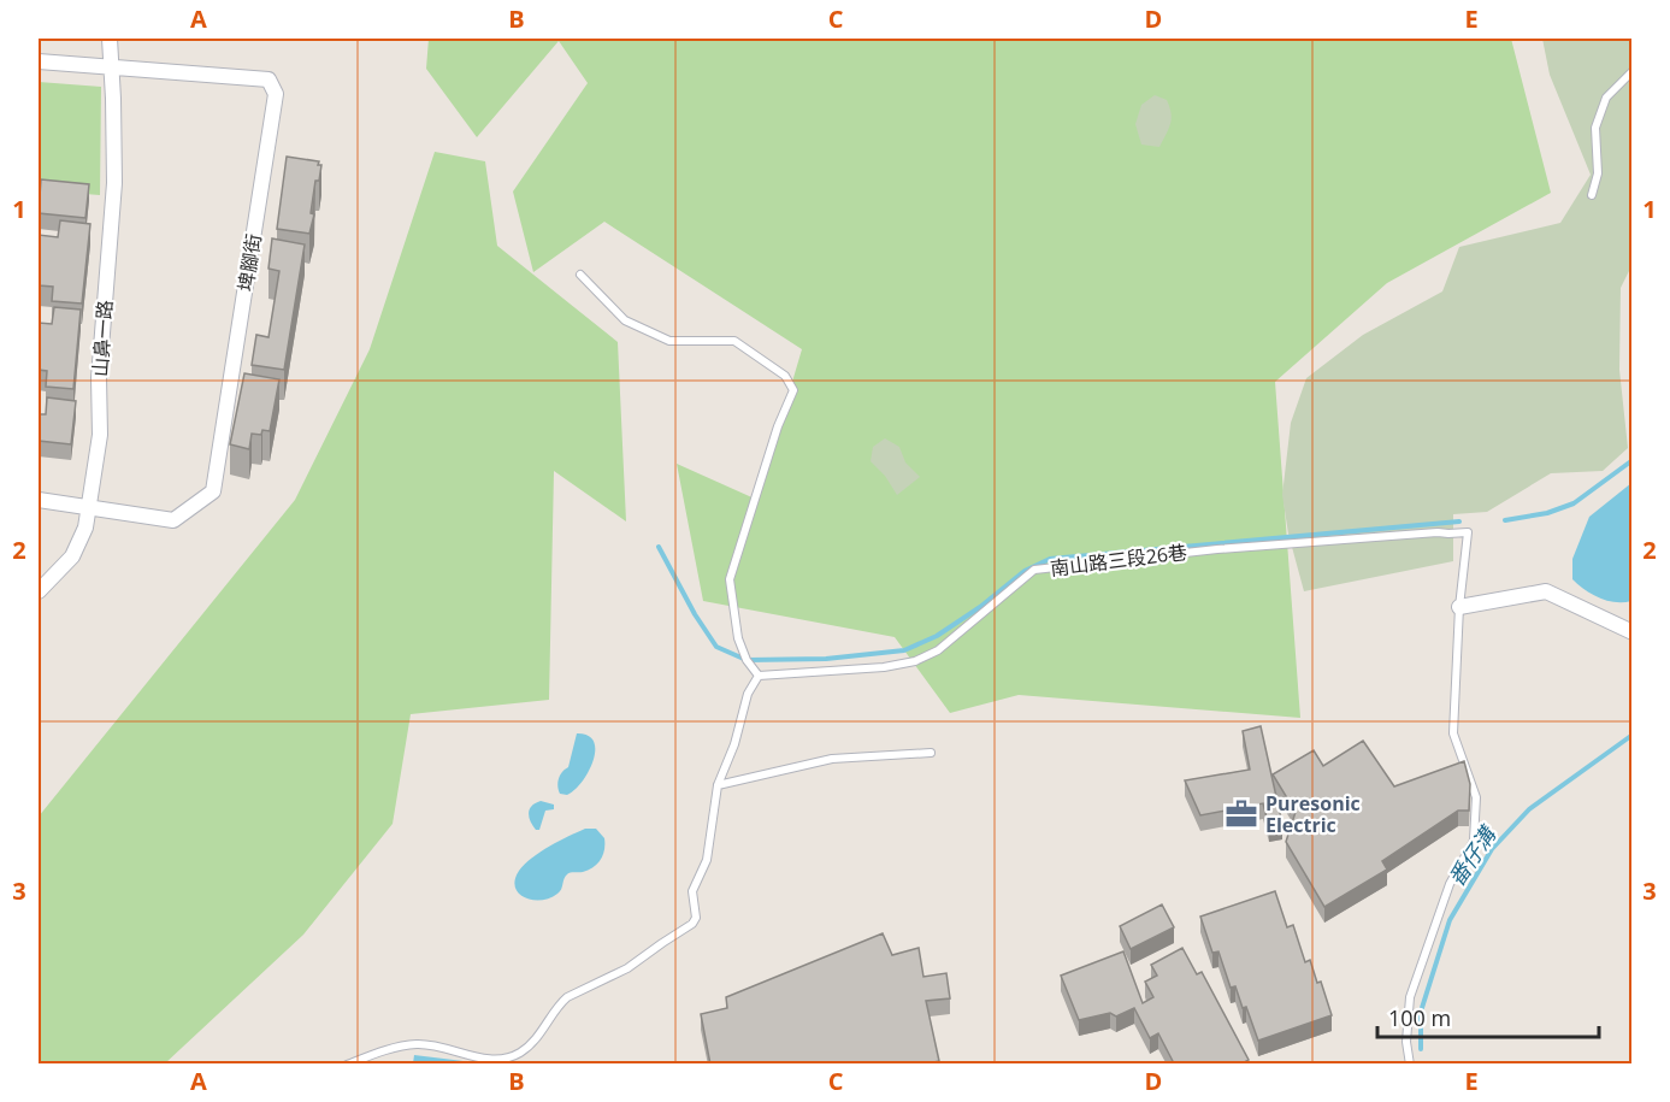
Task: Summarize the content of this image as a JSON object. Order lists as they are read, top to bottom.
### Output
{
  "streets": {
    "street": ["埤腳街", "山鼻一路"],
    "lane": ["南山路三段26巷"]
  },
  "crossings": [
    ["埤腳街", "山鼻一路"]
  ],
  "water": ["番仔溝"],
  "places": {
    "office": ["Puresonic Electric"]
  },
  "scale_bar": "100 m",
  "grid": {
    "columns": [
      "A",
      "B",
      "C",
      "D",
      "E"
    ],
    "rows": ["1", "2", "3"]
  }
}
